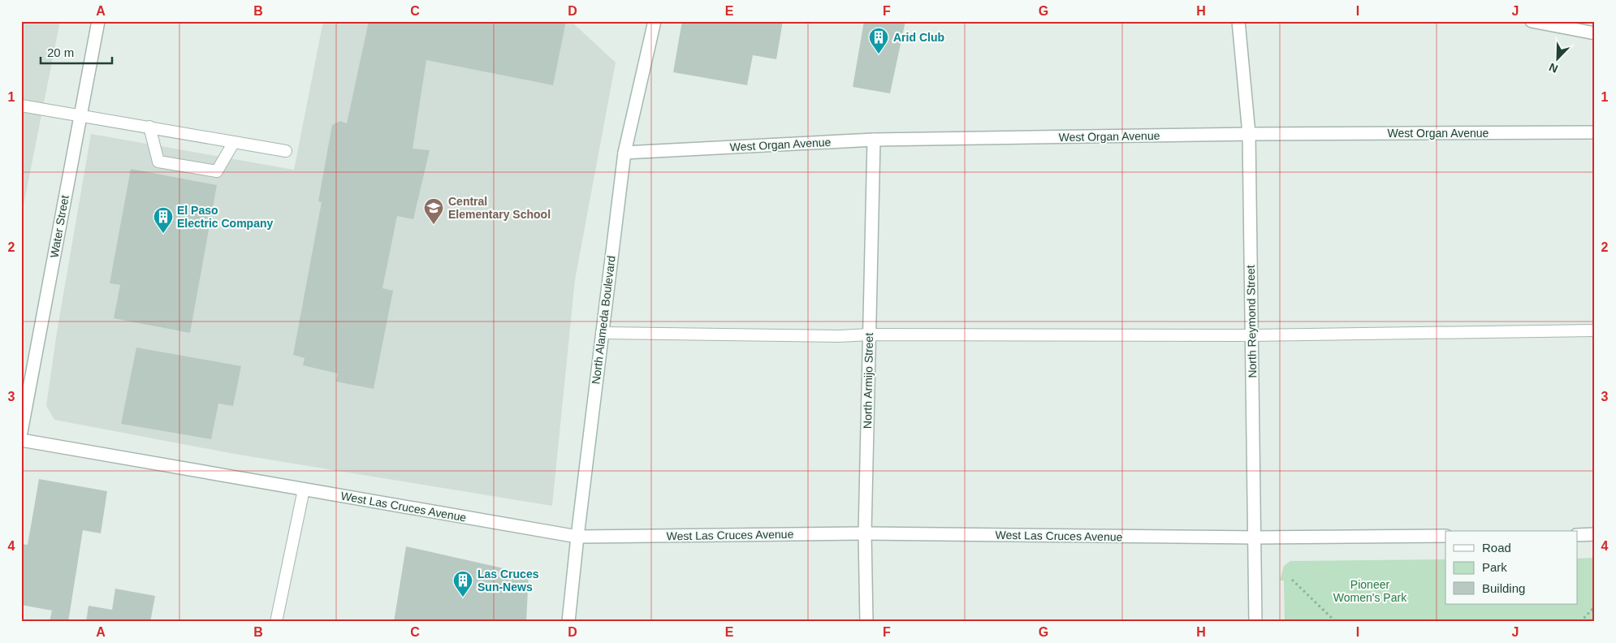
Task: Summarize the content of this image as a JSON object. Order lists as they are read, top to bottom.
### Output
{
  "streets": {
    "street": [
      "West Organ Avenue",
      "Water Street",
      "North Alameda Boulevard",
      "North Reymond Street",
      "North Armijo Street",
      "West Las Cruces Avenue"
    ]
  },
  "crossings": [
    ["West Organ Avenue", "North Alameda Boulevard"],
    ["West Organ Avenue", "North Reymond Street"],
    ["West Organ Avenue", "North Armijo Street"],
    ["North Alameda Boulevard", "West Las Cruces Avenue"],
    ["North Reymond Street", "West Las Cruces Avenue"],
    ["North Armijo Street", "West Las Cruces Avenue"]
  ],
  "parks": ["Pioneer Women's Park"],
  "places": {
    "building": ["Arid Club", "El Paso Electric Company", "Las Cruces Sun-News"],
    "school or university": ["Central Elementary School"]
  },
  "legend": ["Road", "Park", "Building"],
  "scale_bar": "20 m",
  "north": "bottom left",
  "grid": {
    "columns": [
      "A",
      "B",
      "C",
      "D",
      "E",
      "F",
      "G",
      "H",
      "I",
      "J"
    ],
    "rows": [
      "1",
      "2",
      "3",
      "4"
    ]
  }
}
